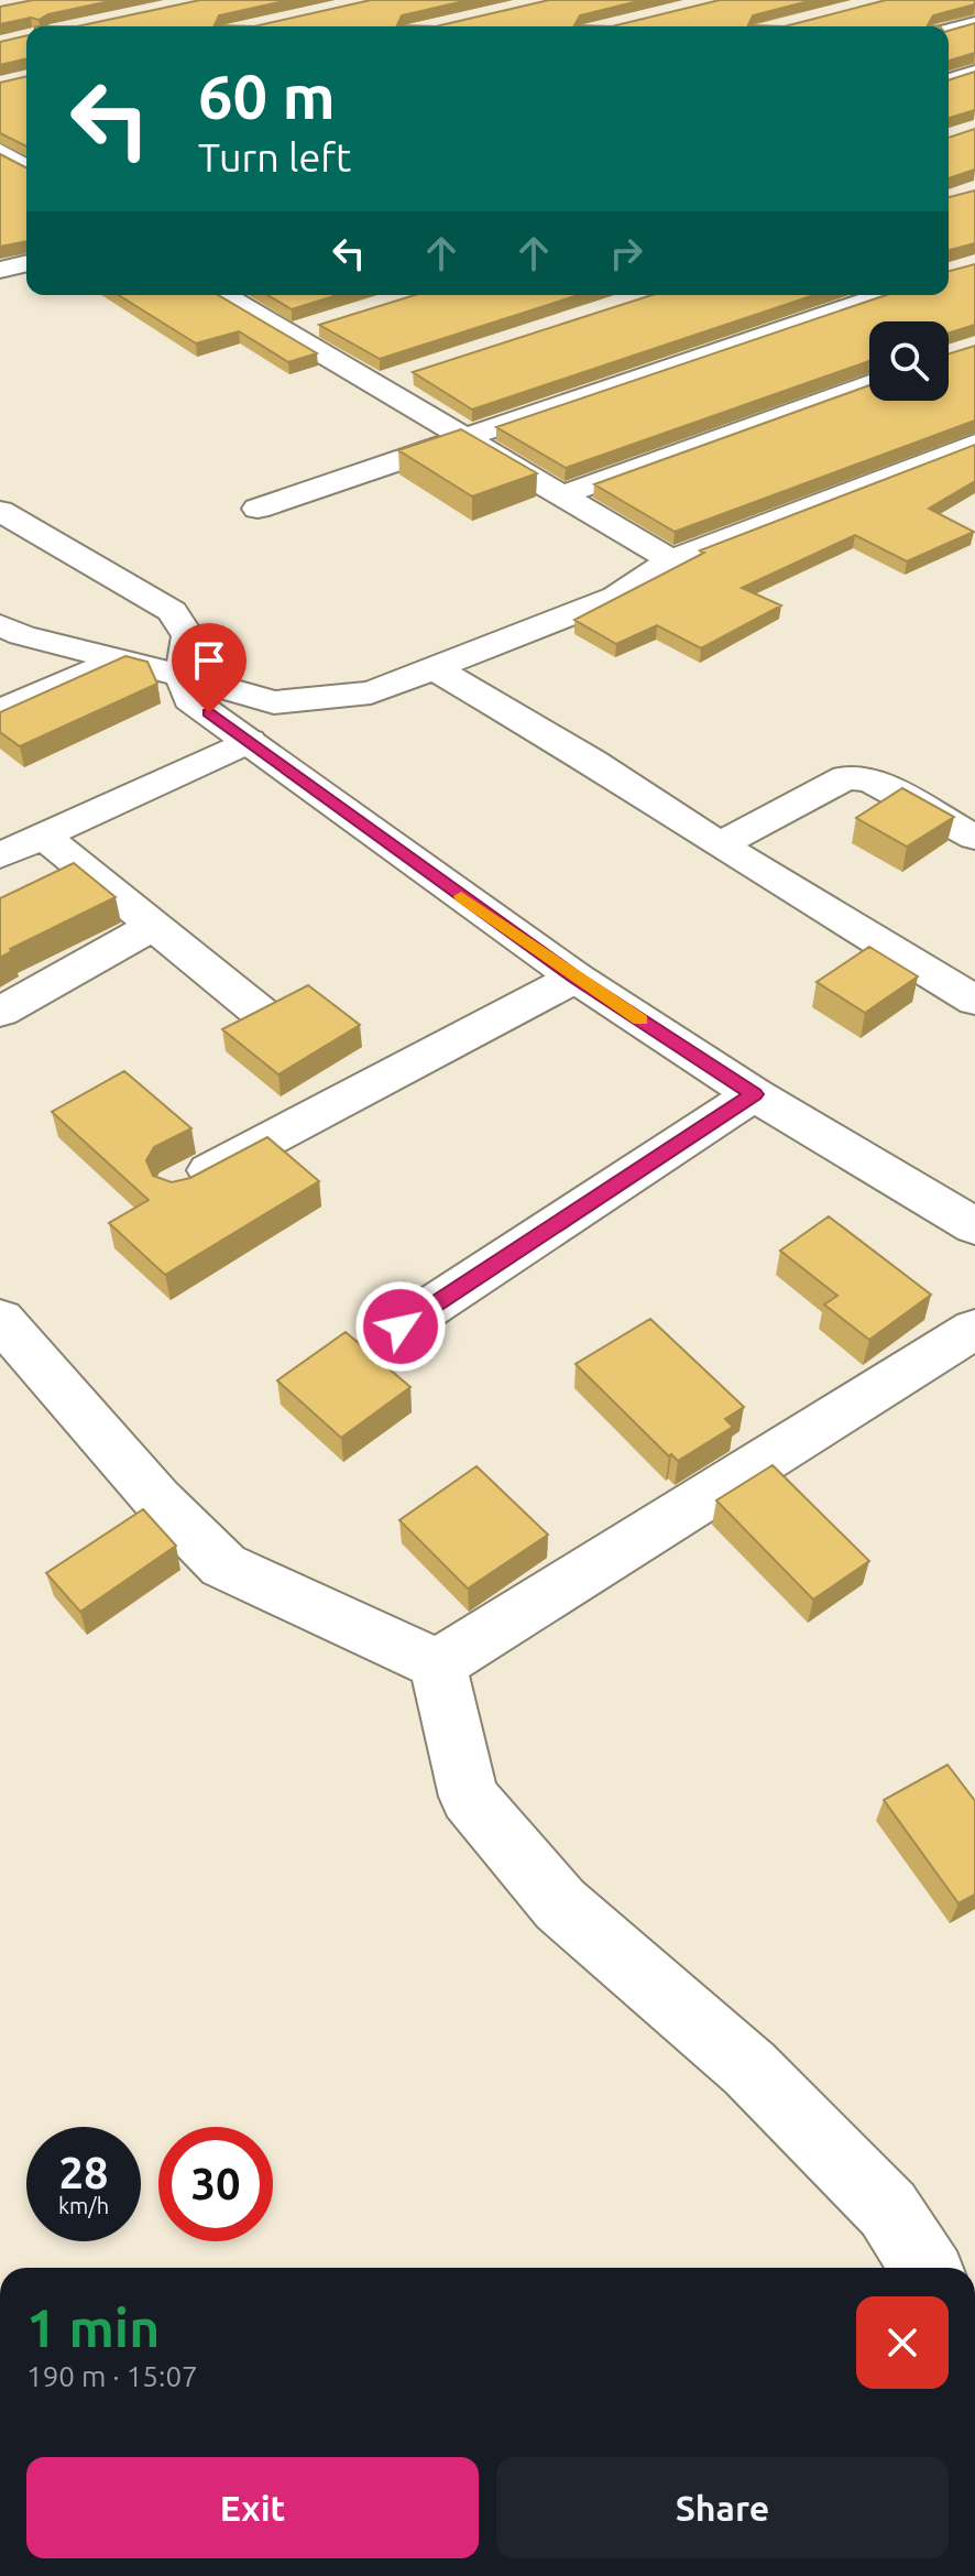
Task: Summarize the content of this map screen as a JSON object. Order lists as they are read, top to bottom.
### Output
{
  "page": {
    "turn": ["60 m", "Turn left"],
    "speed": "28 km/h",
    "limit": "30",
    "heading": ["1 min", "190 m · 15:07"],
    "buttons": ["Exit", "Share"]
  }
}
